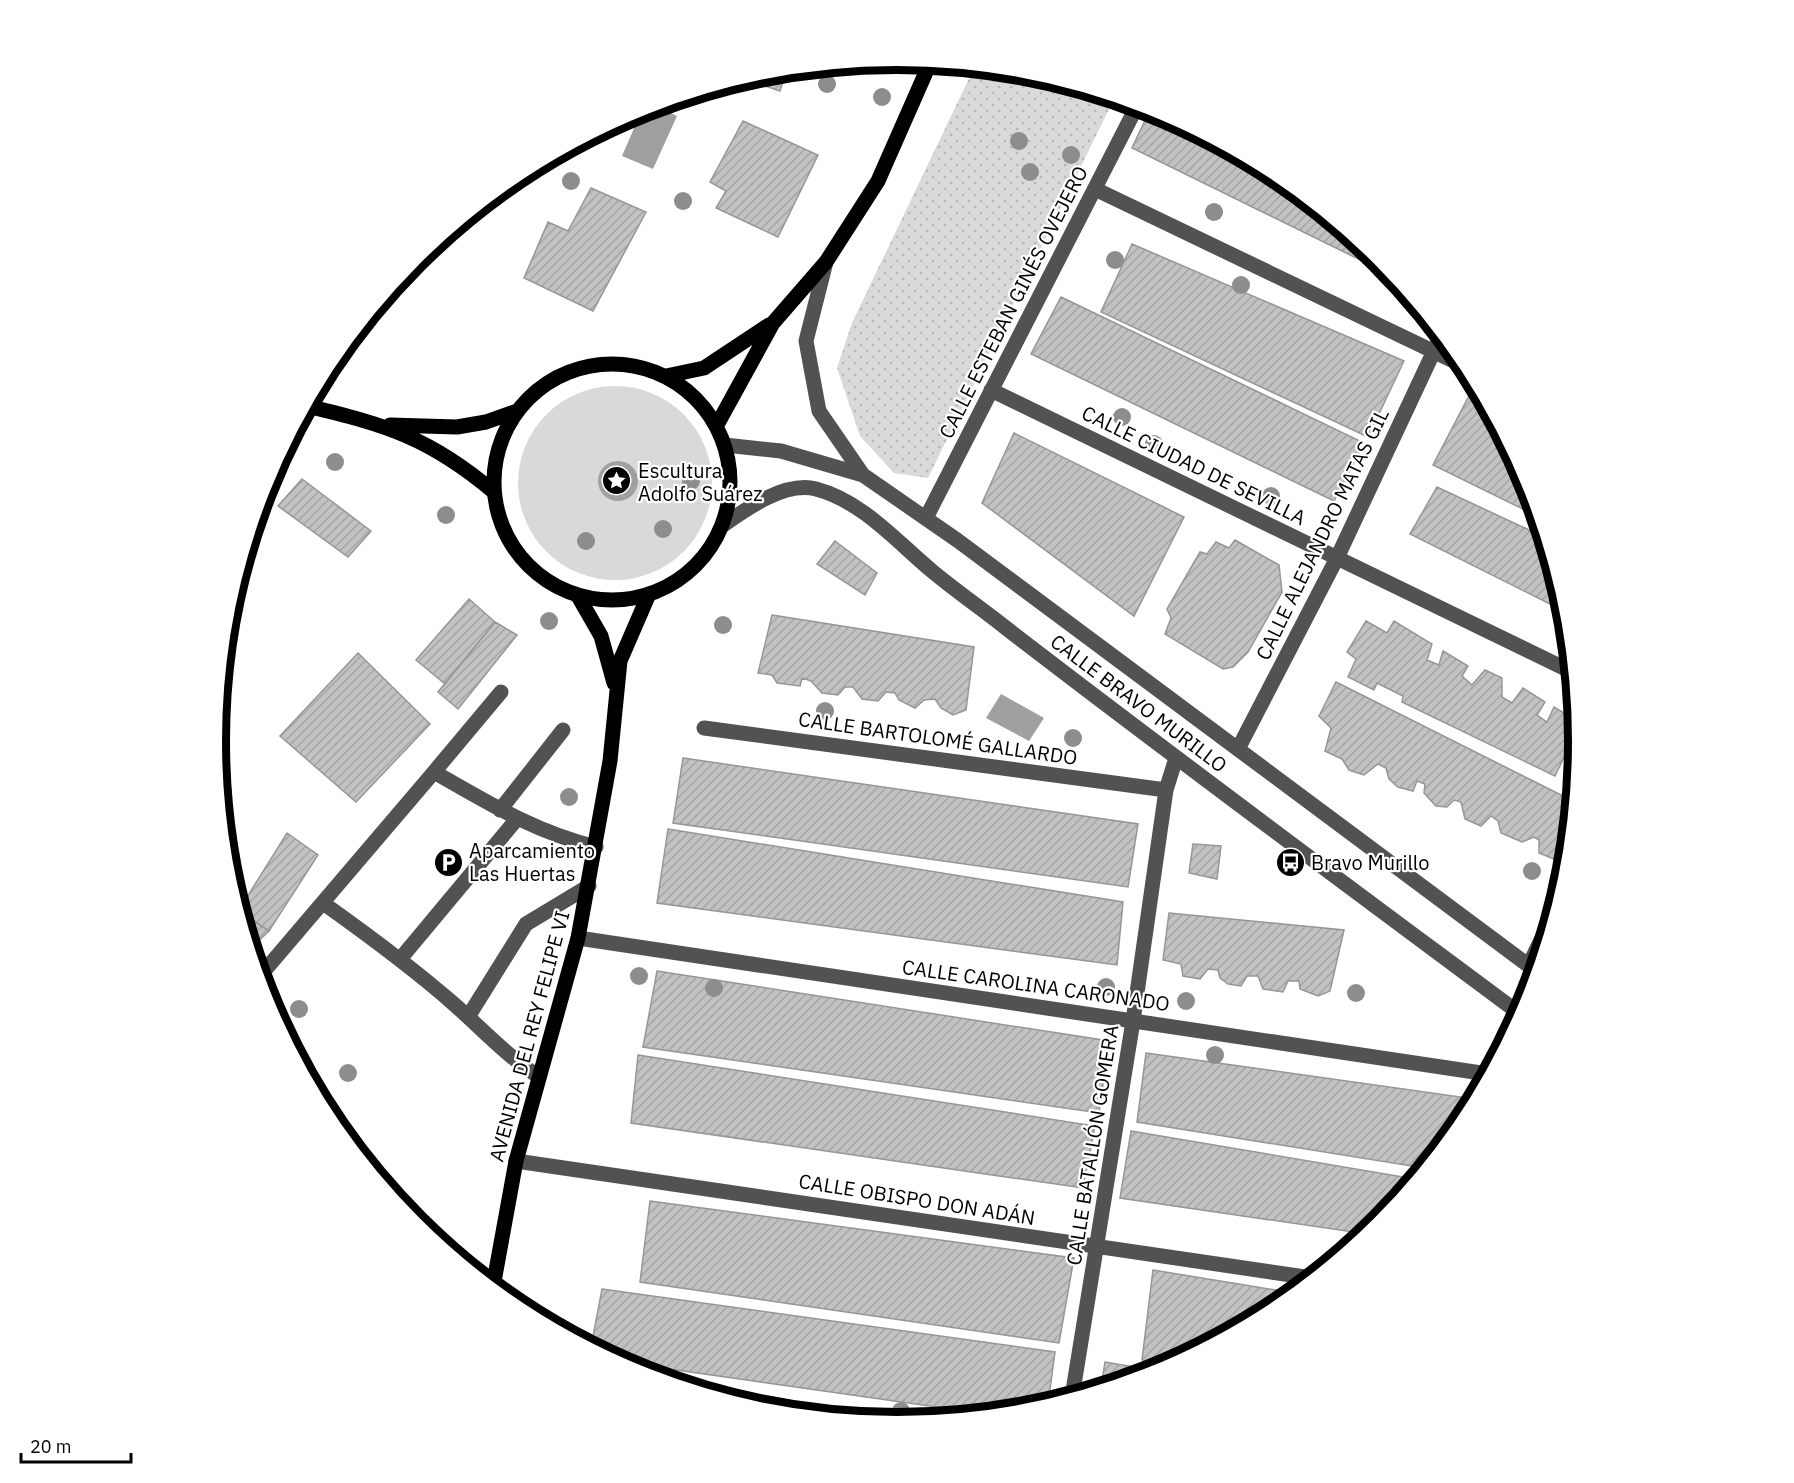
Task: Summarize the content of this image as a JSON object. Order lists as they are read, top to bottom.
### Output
{
  "streets": {
    "main road": ["AVENIDA DEL REY FELIPE VI"],
    "street": [
      "CALLE ESTEBAN GINÉS OVEJERO",
      "CALLE CIUDAD DE SEVILLA",
      "CALLE ALEJANDRO MATAS GIL",
      "CALLE BRAVO MURILLO",
      "CALLE BARTOLOMÉ GALLARDO",
      "CALLE CAROLINA CARONADO",
      "CALLE BATALLÓN GOMERA",
      "CALLE OBISPO DON ADÁN"
    ]
  },
  "crossings": [
    ["CALLE ESTEBAN GINÉS OVEJERO", "CALLE CIUDAD DE SEVILLA"],
    ["CALLE ESTEBAN GINÉS OVEJERO", "CALLE BRAVO MURILLO"],
    ["CALLE CIUDAD DE SEVILLA", "CALLE ALEJANDRO MATAS GIL"],
    ["CALLE ALEJANDRO MATAS GIL", "CALLE BRAVO MURILLO"],
    ["CALLE BRAVO MURILLO", "CALLE BATALLÓN GOMERA"],
    ["CALLE BARTOLOMÉ GALLARDO", "CALLE BATALLÓN GOMERA"],
    ["CALLE CAROLINA CARONADO", "AVENIDA DEL REY FELIPE VI"],
    ["CALLE CAROLINA CARONADO", "CALLE BATALLÓN GOMERA"],
    ["AVENIDA DEL REY FELIPE VI", "CALLE OBISPO DON ADÁN"],
    ["CALLE BATALLÓN GOMERA", "CALLE OBISPO DON ADÁN"]
  ],
  "places": {
    "place": ["Escultura Adolfo Suárez"],
    "parking": ["Aparcamiento Las Huertas"],
    "bus stop": ["Bravo Murillo"]
  },
  "scale_bar": "20 m"
}
